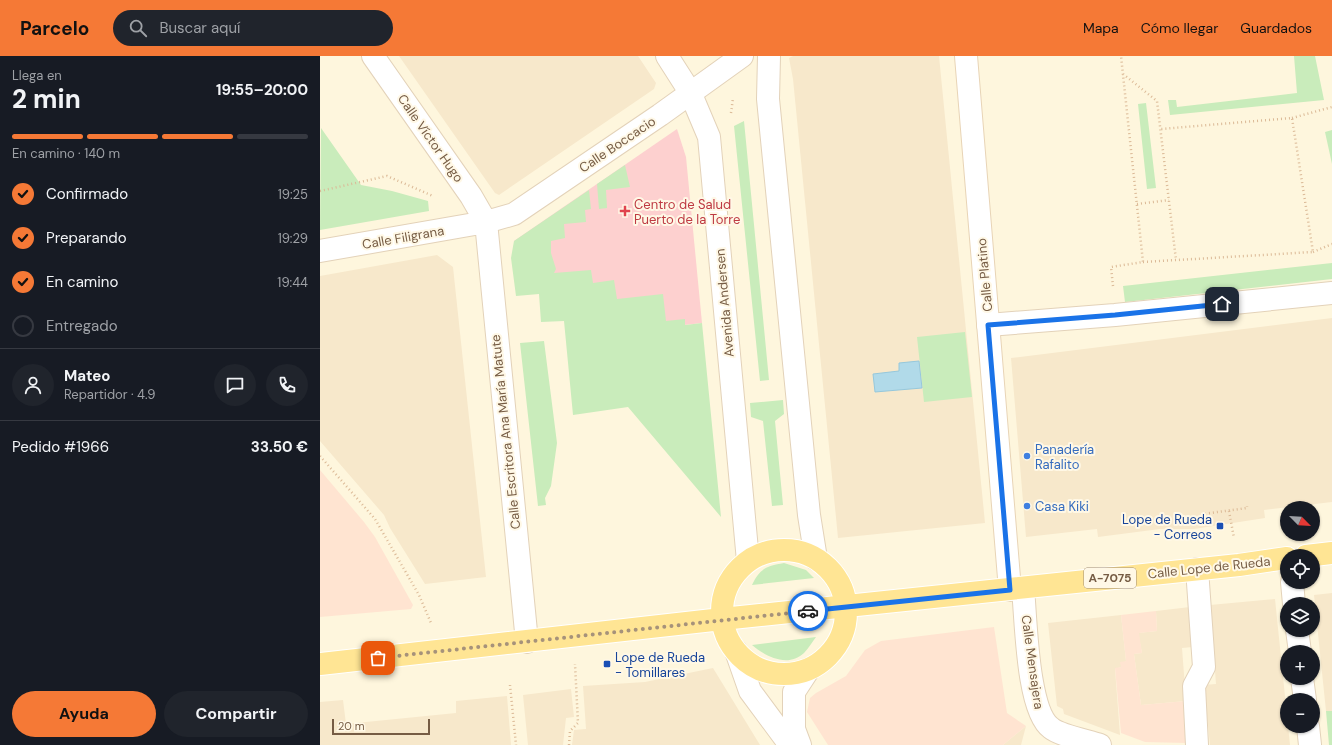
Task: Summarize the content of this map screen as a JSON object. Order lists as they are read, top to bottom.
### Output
{
  "streets": {
    "main road": ["Calle Lope de Rueda", "A-7075"],
    "street": [
      "Calle Víctor Hugo",
      "Calle Boccacio",
      "Calle Filigrana",
      "Calle Platino",
      "Avenida Andersen",
      "Calle Escritora Ana María Matute",
      "Calle Mensajera"
    ]
  },
  "crossings": [
    ["Calle Víctor Hugo", "Calle Boccacio"],
    ["Calle Víctor Hugo", "Calle Filigrana"],
    ["Calle Víctor Hugo", "Calle Escritora Ana María Matute"],
    ["Calle Boccacio", "Calle Filigrana"],
    ["Calle Boccacio", "Avenida Andersen"],
    ["Calle Boccacio", "Calle Escritora Ana María Matute"],
    ["Calle Filigrana", "Calle Escritora Ana María Matute"],
    ["Calle Platino", "Calle Lope de Rueda"],
    ["Calle Platino", "Calle Mensajera"],
    ["Calle Escritora Ana María Matute", "Calle Lope de Rueda"],
    ["Calle Lope de Rueda", "Calle Mensajera"]
  ],
  "places": {
    "health": ["Centro de Salud Puerto de la Torre"],
    "other": ["Panadería Rafalito", "Casa Kiki"],
    "transit": ["Lope de Rueda - Correos", "Lope de Rueda - Tomillares"]
  },
  "scale_bar": "20 m",
  "north": "bottom right",
  "page": {
    "header": "Parcelo",
    "search": "Buscar aquí",
    "nav": ["Mapa", "Cómo llegar", "Guardados"],
    "heading": ["2 min", "Llega en", "19:55–20:00"],
    "panel": [
      "Mateo",
      "Repartidor · 4.9",
      "Pedido #1966",
      "33.50 €"
    ],
    "bar": "En camino · 140 m",
    "list": [
      ["Confirmado", "19:25"],
      ["Preparando", "19:29"],
      ["En camino", "19:44"],
      "Entregado"
    ],
    "map_buttons": ["+", "−"],
    "buttons": ["Ayuda", "Compartir"],
    "scale": "20 m"
  }
}
